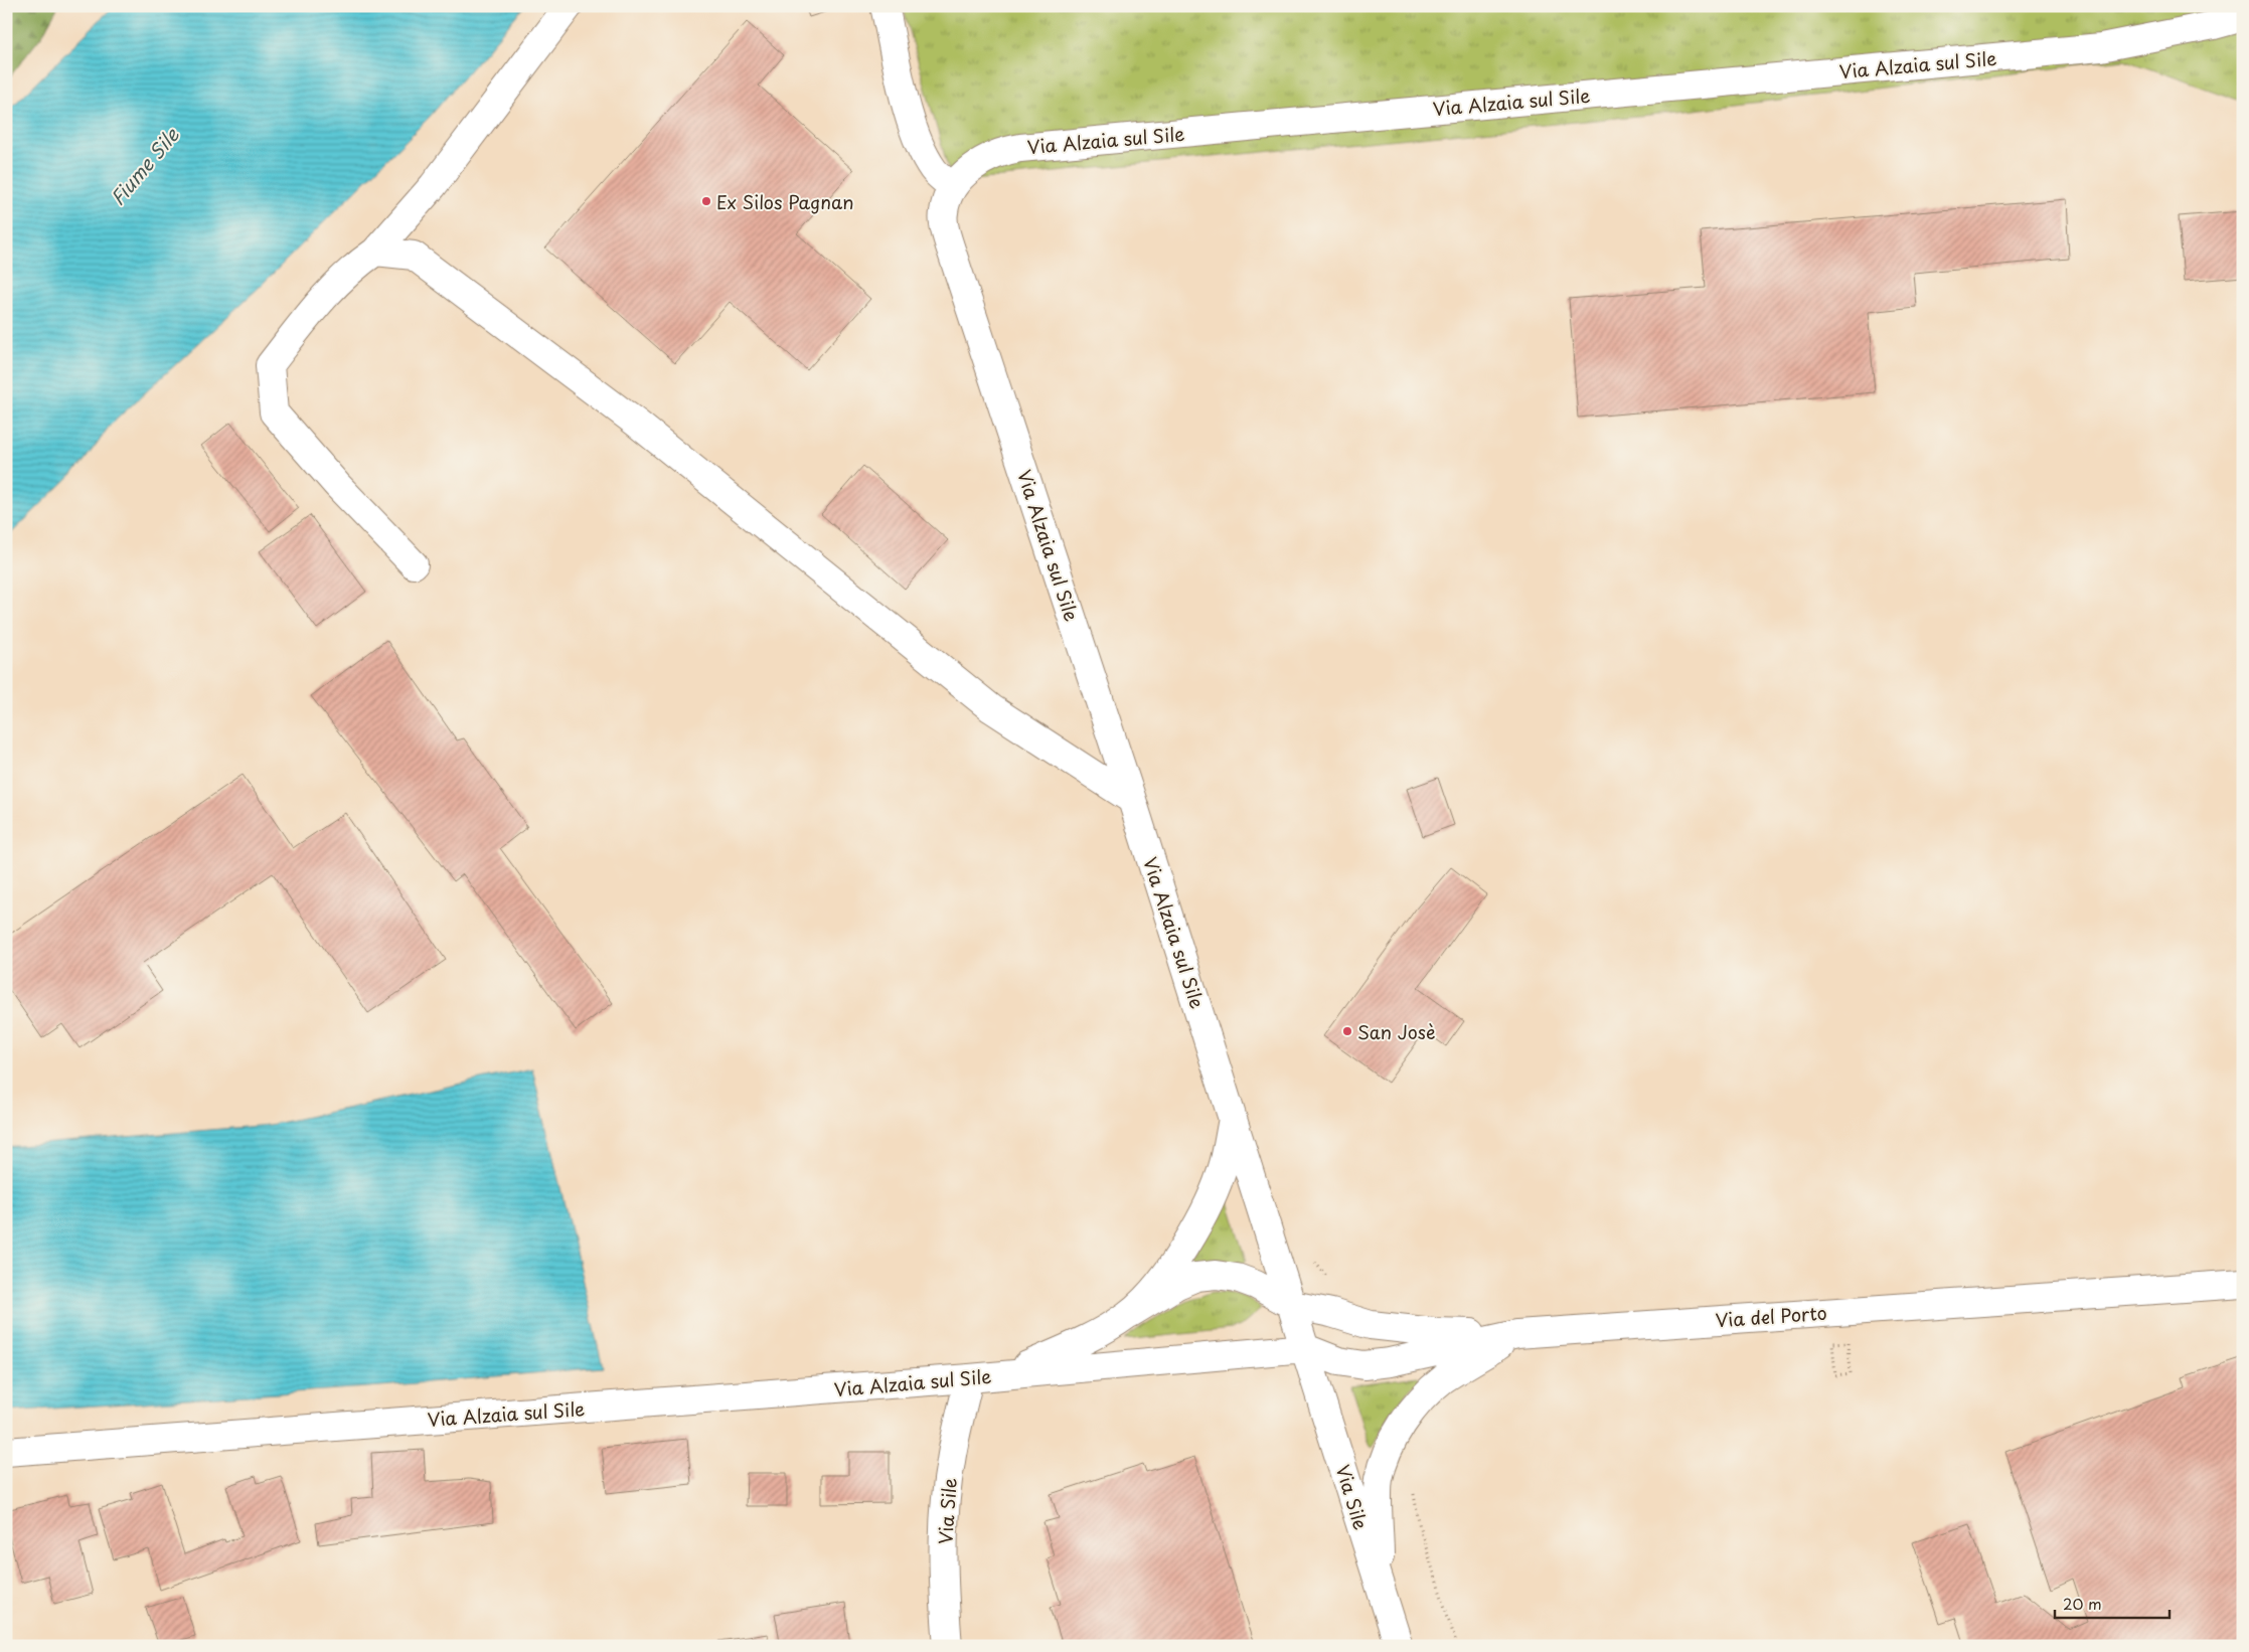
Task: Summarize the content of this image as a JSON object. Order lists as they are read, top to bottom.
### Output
{
  "streets": {
    "street": ["Via Alzaia sul Sile", "Via del Porto", "Via Sile"]
  },
  "crossings": [
    ["Via Alzaia sul Sile", "Via del Porto"],
    ["Via Alzaia sul Sile", "Via Sile"],
    ["Via del Porto", "Via Sile"]
  ],
  "water": ["Fiume Sile"],
  "places": ["Ex Silos Pagnan", "San Josè"],
  "scale_bar": "20 m"
}
